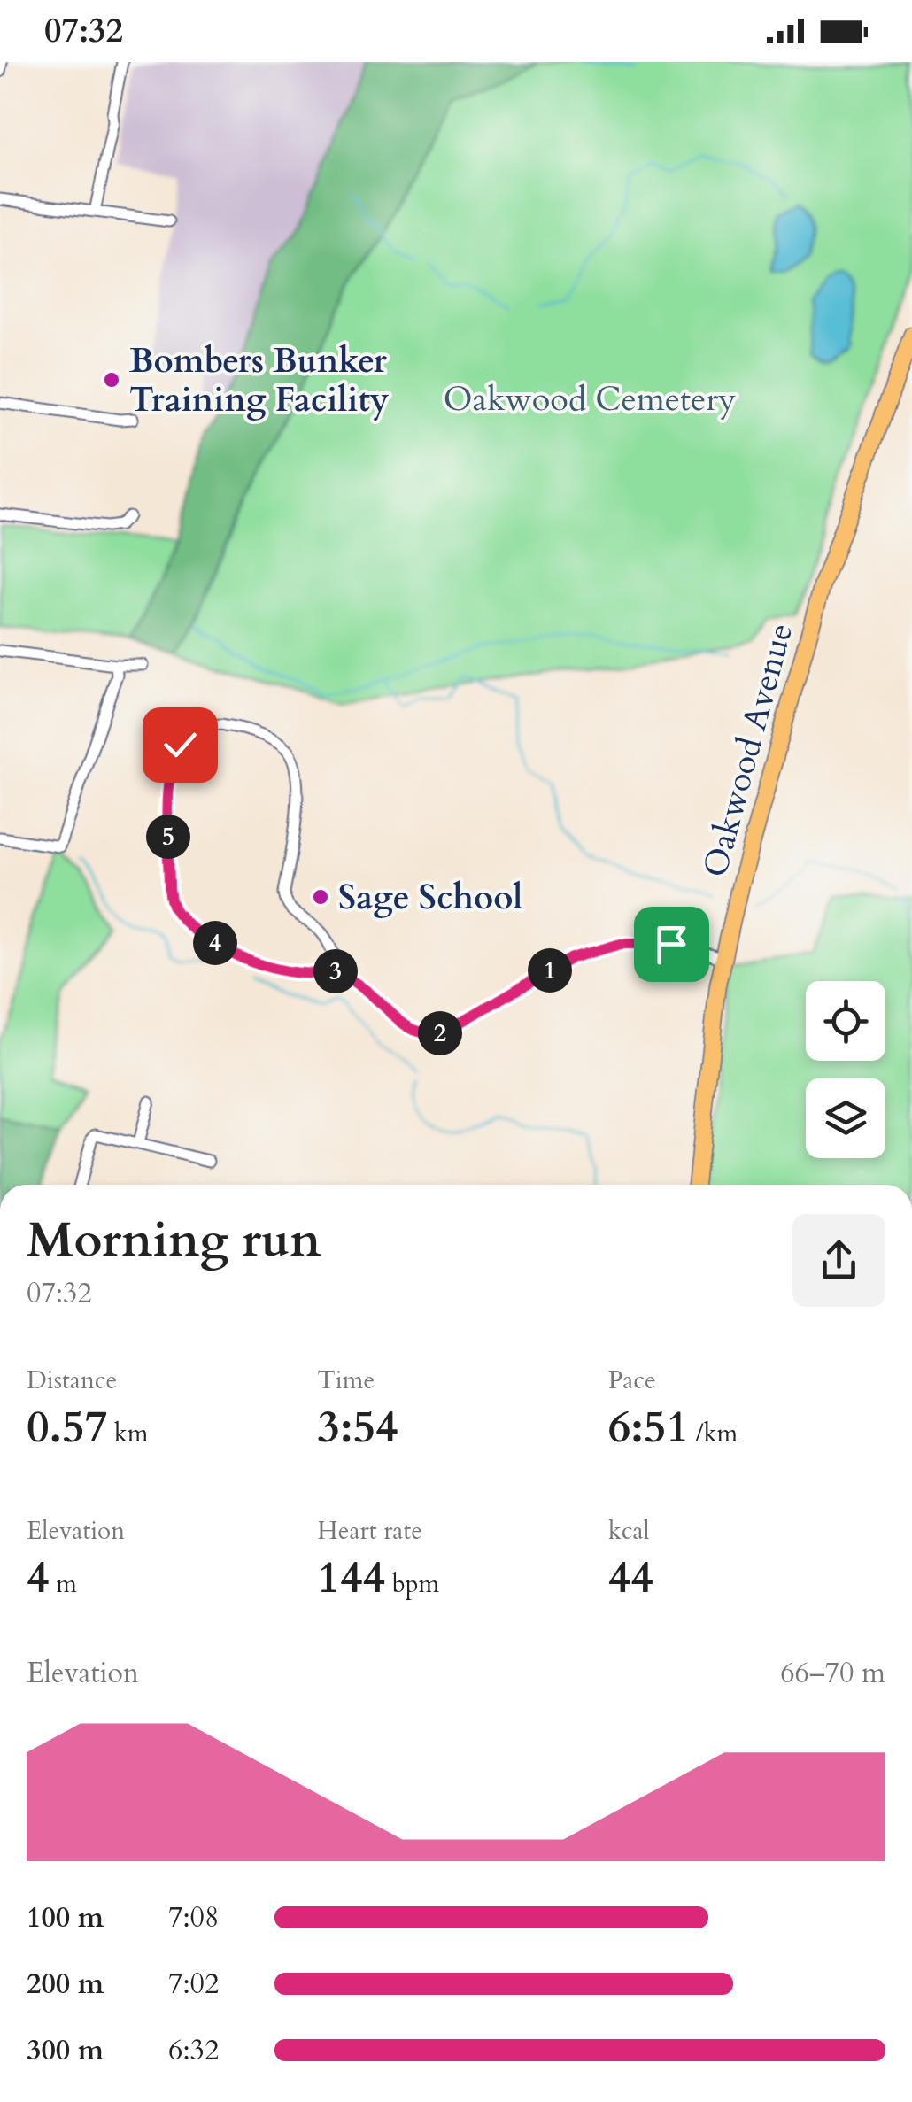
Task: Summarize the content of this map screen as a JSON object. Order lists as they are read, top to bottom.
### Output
{
  "streets": {
    "main road": ["Oakwood Avenue"]
  },
  "parks": ["Oakwood Cemetery"],
  "places": ["Bombers Bunker Training Facility", "Sage School"],
  "page": {
    "status": "07:32",
    "pins": [
      "5",
      "4",
      "1",
      "3",
      "2"
    ],
    "heading": ["Morning run", "07:32"],
    "stats": [
      ["Distance", "0.57 km"],
      ["Time", "3:54"],
      ["Pace", "6:51 /km"],
      ["Elevation", "4 m"],
      ["Heart rate", "144 bpm"],
      ["kcal", "44"]
    ],
    "chart": ["Elevation", "66–70 m"],
    "list": [
      {
        "name": "100 m",
        "note": "7:08"
      },
      {
        "name": "200 m",
        "note": "7:02"
      },
      {
        "name": "300 m",
        "note": "6:32"
      }
    ]
  }
}
